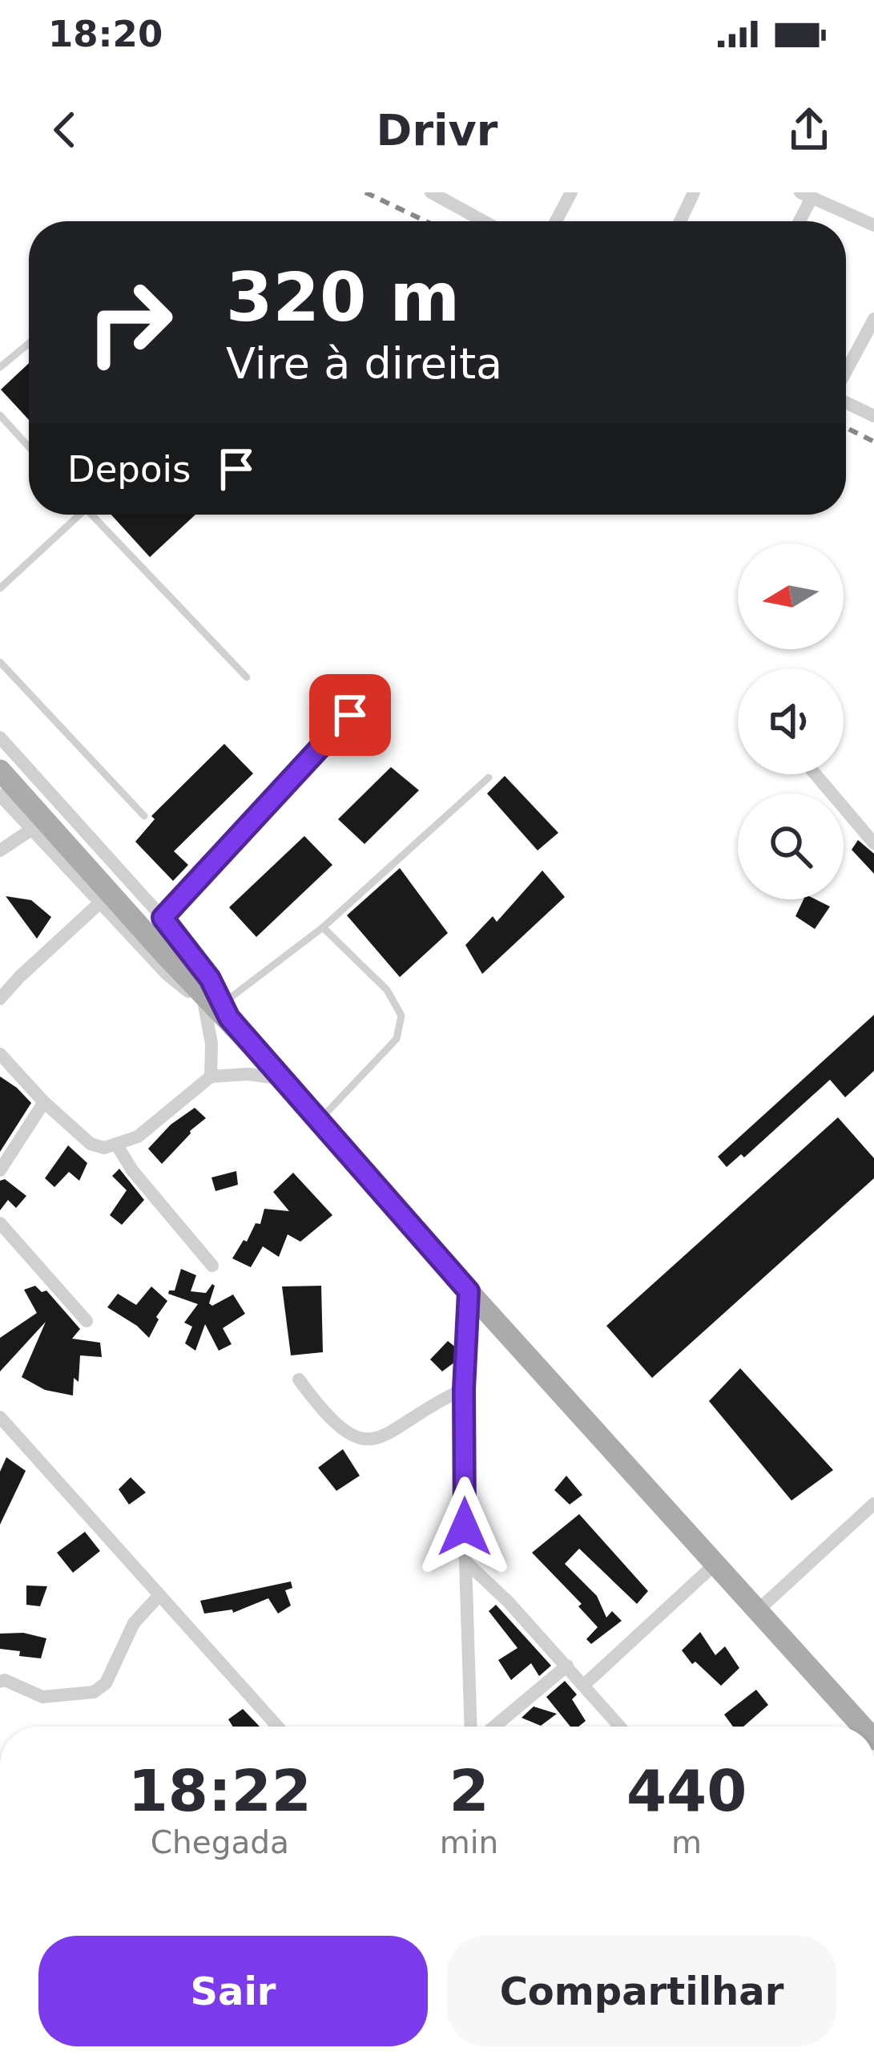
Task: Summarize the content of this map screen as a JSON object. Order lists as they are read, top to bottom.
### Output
{
  "north": "left",
  "page": {
    "status": "18:20",
    "header": "Drivr",
    "turn": ["320 m", "Vire à direita"],
    "then": "Depois",
    "eta": [
      "18:22",
      "Chegada",
      "2",
      "min",
      "440",
      "m"
    ],
    "buttons": ["Sair", "Compartilhar"]
  }
}
